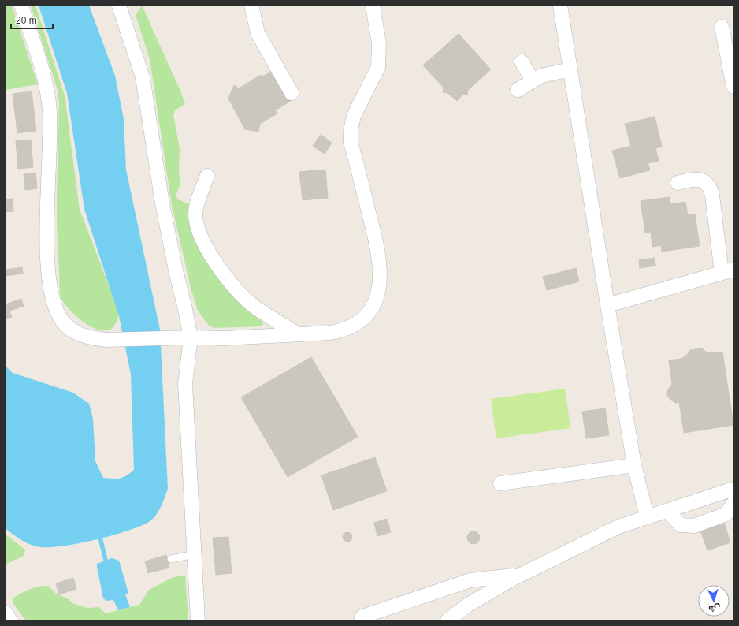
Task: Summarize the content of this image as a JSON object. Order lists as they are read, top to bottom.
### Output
{
  "scale_bar": "20 m",
  "north": "bottom"
}
